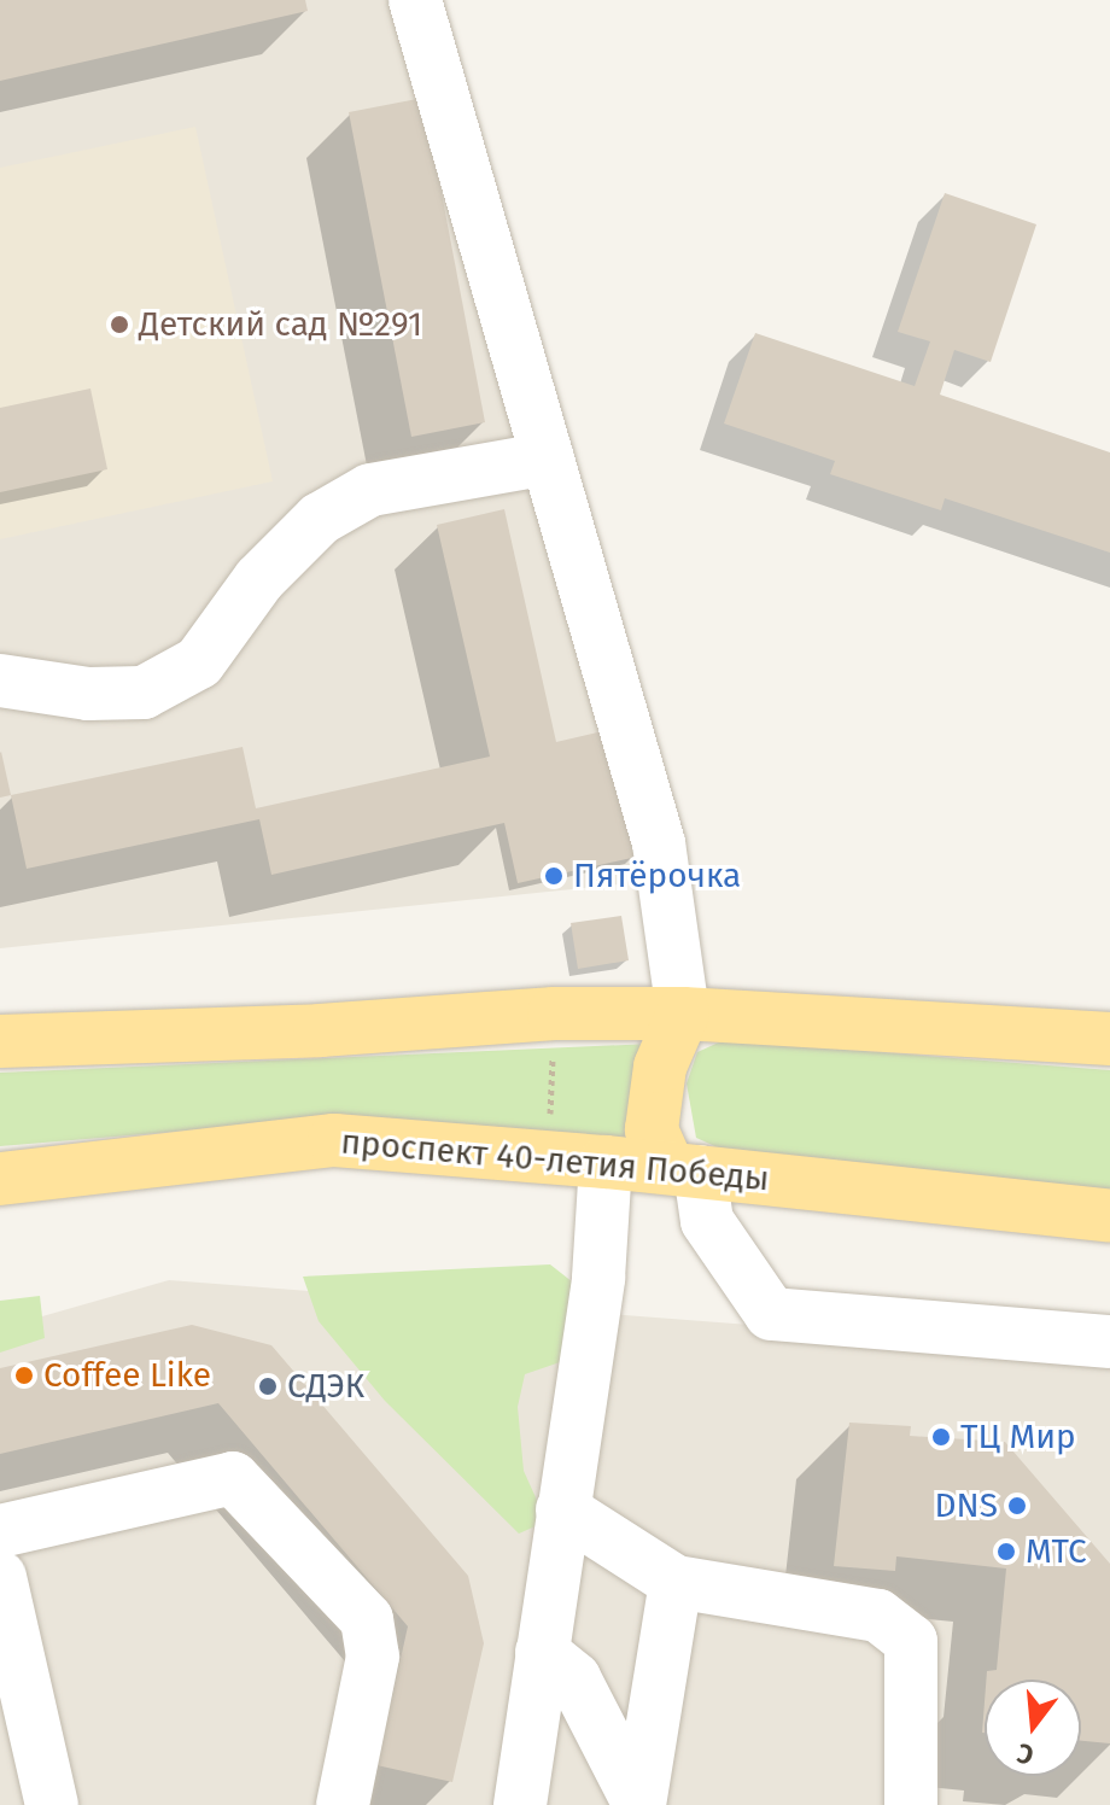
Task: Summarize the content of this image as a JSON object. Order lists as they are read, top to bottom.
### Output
{
  "streets": {
    "main road": ["проспект 40-летия Победы"]
  },
  "places": [
    "Детский сад №291",
    "Пятёрочка",
    "Coffee Like",
    "СДЭК",
    "ТЦ Мир",
    "DNS",
    "МТС"
  ],
  "north": "bottom"
}
